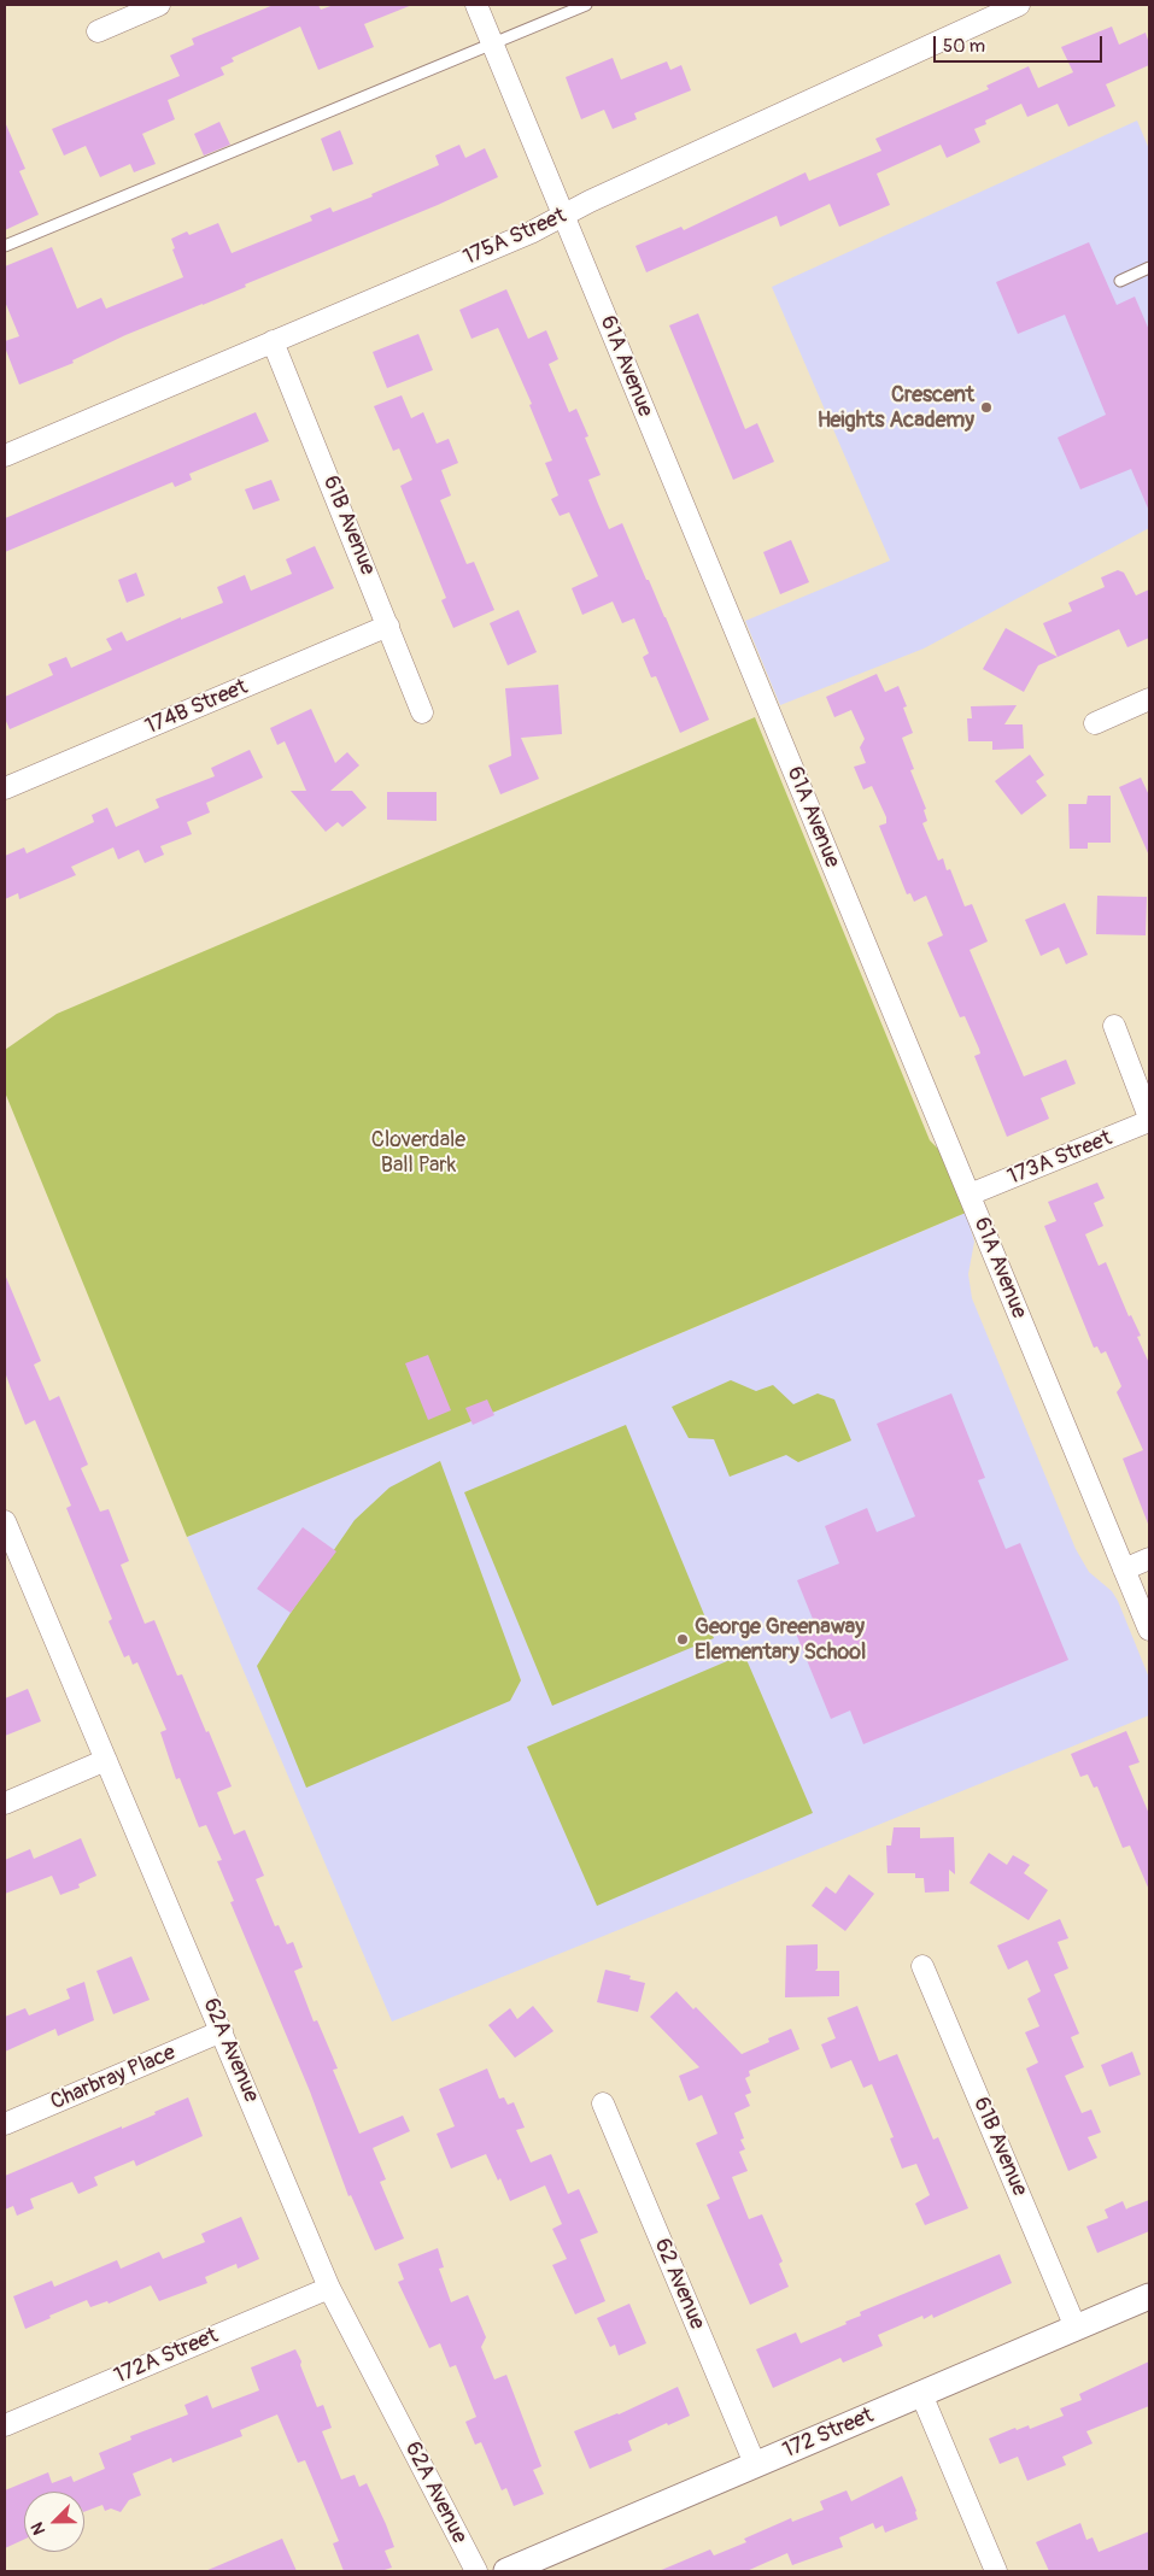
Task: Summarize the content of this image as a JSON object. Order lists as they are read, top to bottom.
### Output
{
  "streets": {
    "street": [
      "175A Street",
      "61A Avenue",
      "61B Avenue",
      "174B Street",
      "173A Street",
      "62A Avenue",
      "Charbray Place",
      "62 Avenue",
      "172A Street",
      "172 Street"
    ]
  },
  "crossings": [
    ["175A Street", "61A Avenue"],
    ["175A Street", "61B Avenue"],
    ["61A Avenue", "173A Street"],
    ["61B Avenue", "174B Street"],
    ["61B Avenue", "172 Street"],
    ["62A Avenue", "Charbray Place"],
    ["62A Avenue", "172A Street"],
    ["62 Avenue", "172 Street"]
  ],
  "parks": ["Cloverdale Ball Park"],
  "places": ["Crescent Heights Academy", "George Greenaway Elementary School"],
  "scale_bar": "50 m",
  "north": "bottom left"
}
